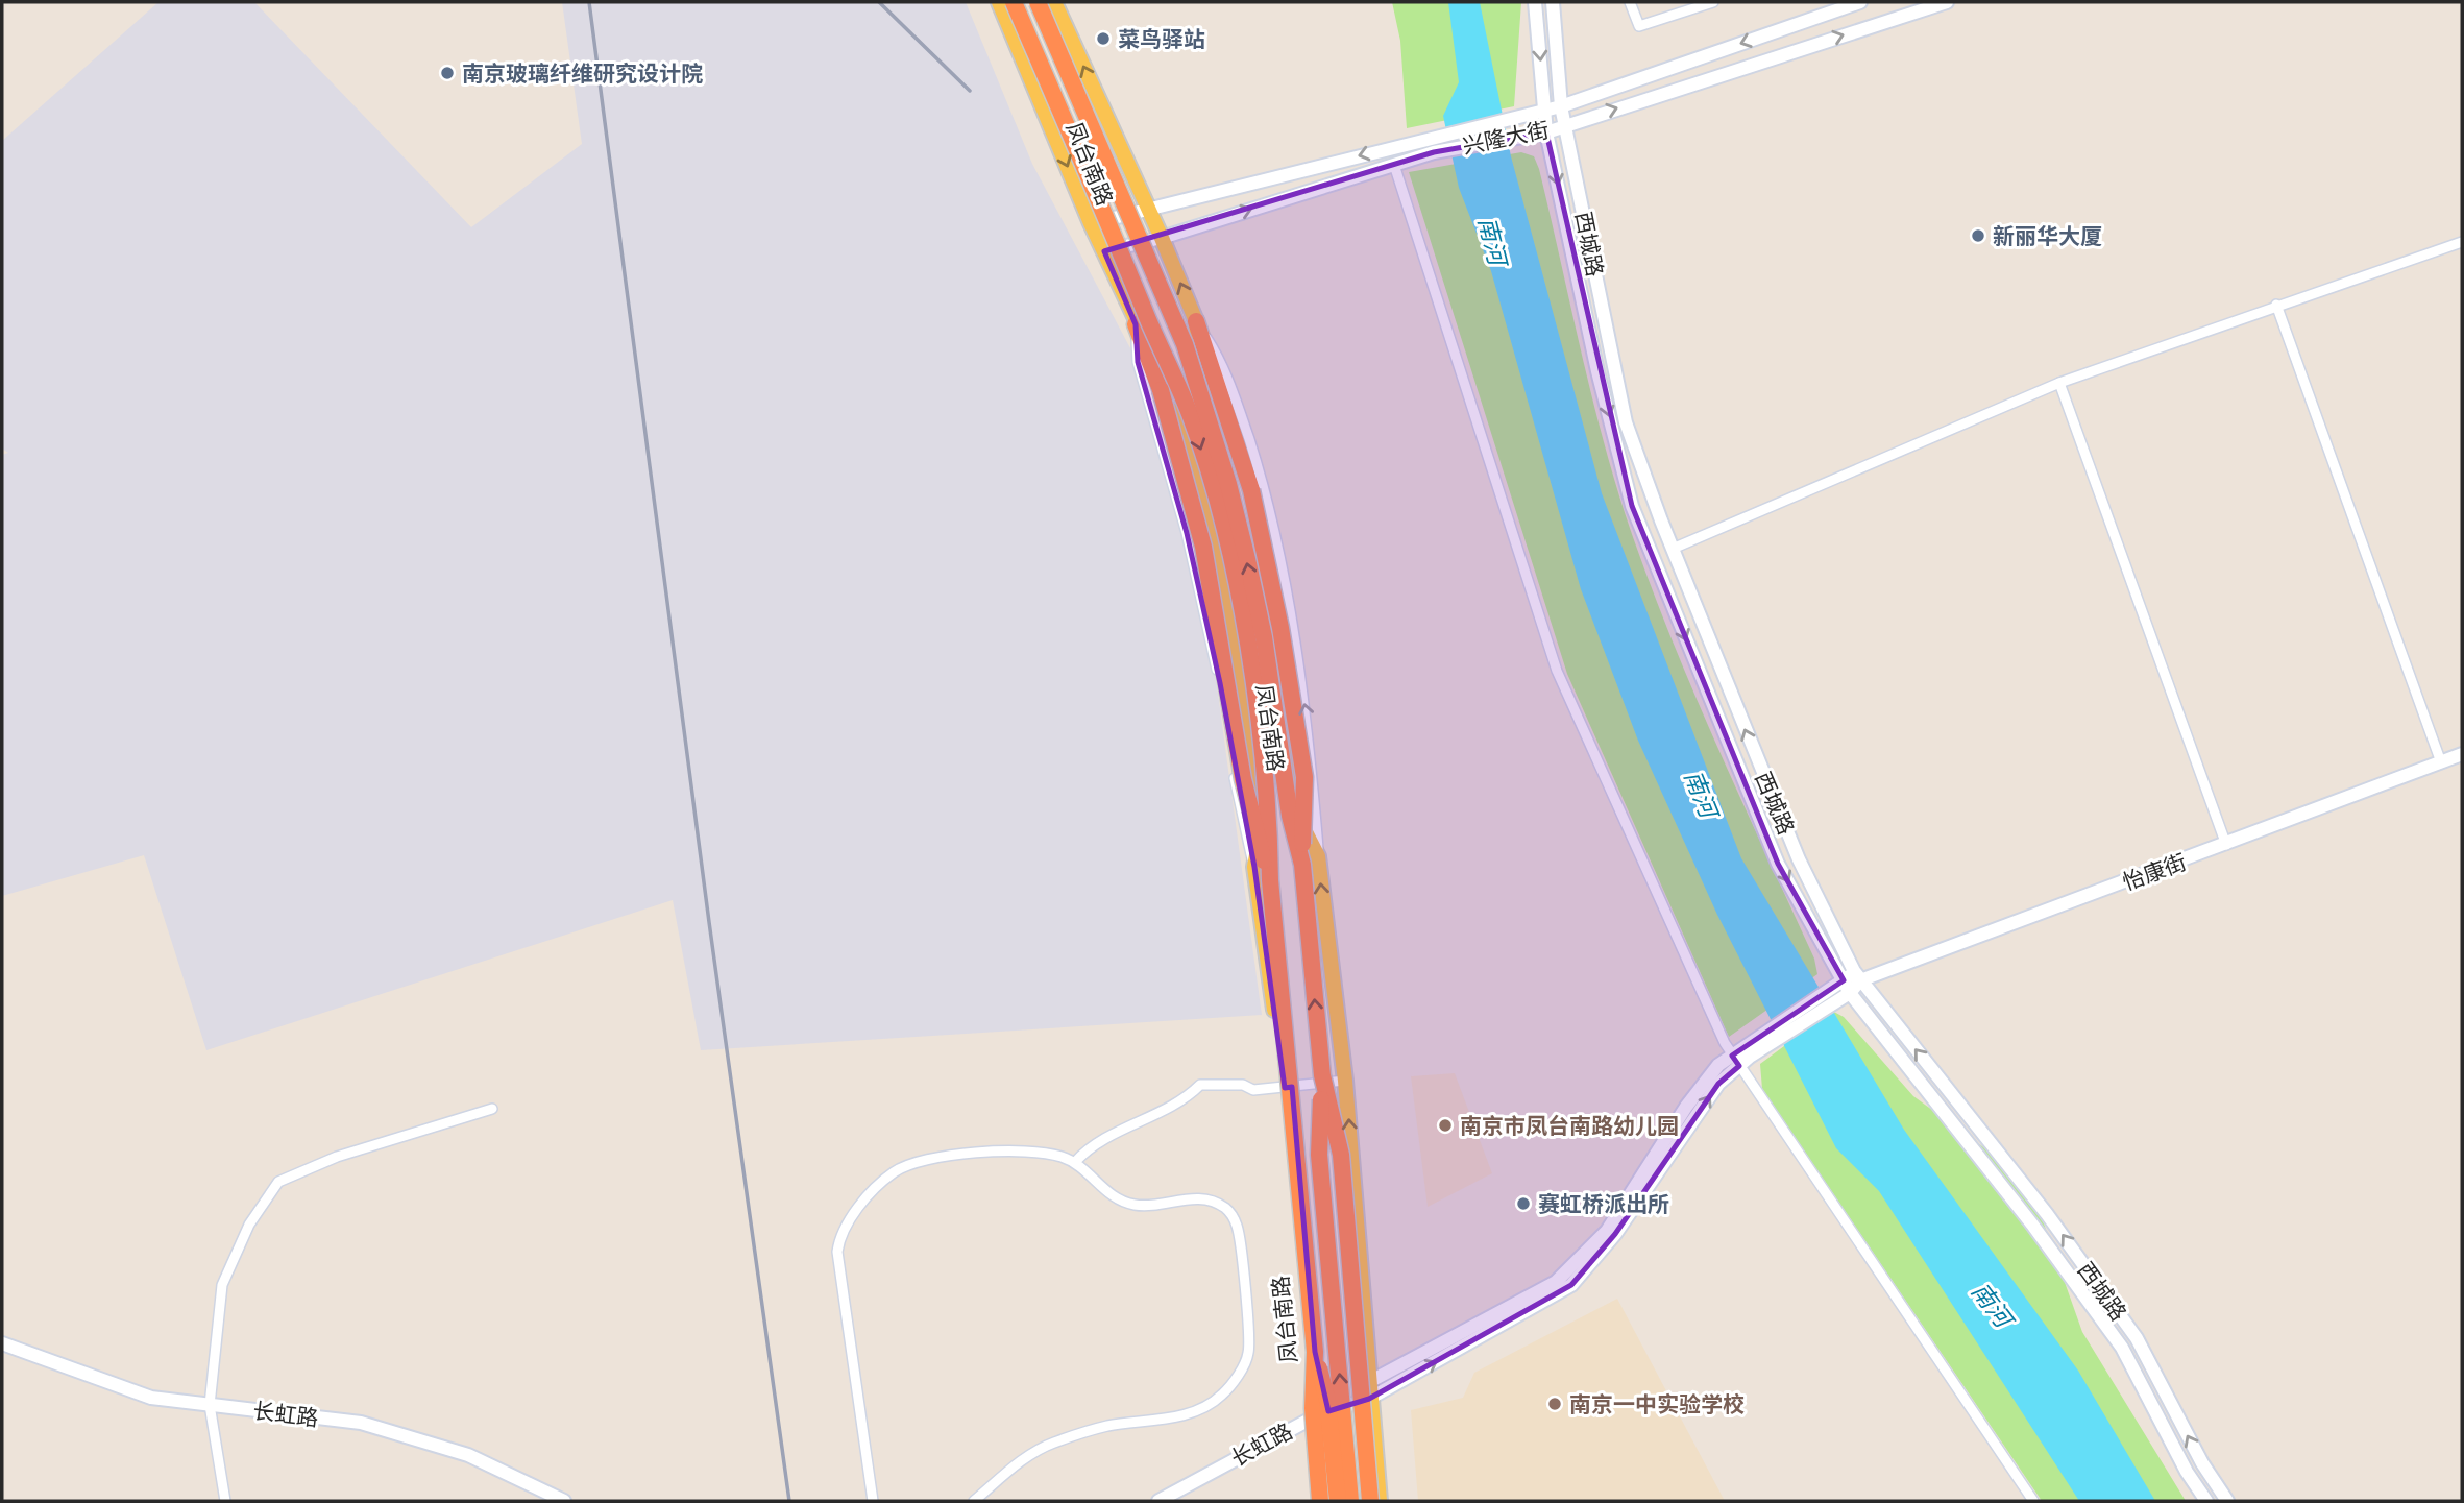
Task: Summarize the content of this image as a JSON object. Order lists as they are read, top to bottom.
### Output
{
  "streets": {
    "highway": ["凤台南路"],
    "main road": [
      "兴隆大街",
      "西城路",
      "怡康街",
      "长虹路"
    ]
  },
  "crossings": [
    ["兴隆大街", "凤台南路"],
    ["兴隆大街", "西城路"],
    ["凤台南路", "长虹路"],
    ["西城路", "怡康街"],
    ["怡康街", "长虹路"]
  ],
  "water": ["南河"],
  "places": [
    "菜鸟驿站",
    "南京玻璃纤维研究设计院",
    "新丽华大厦",
    "南京市凤台南路幼儿园",
    "赛虹桥派出所",
    "南京一中实验学校"
  ]
}
